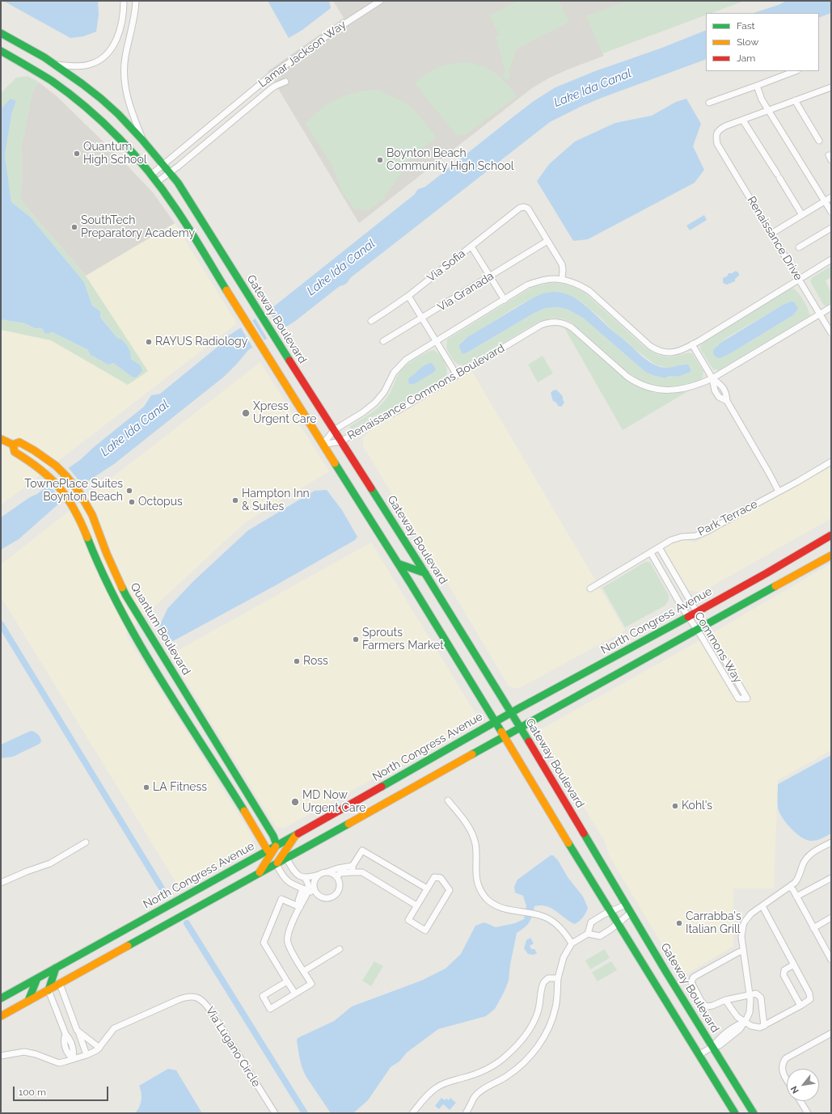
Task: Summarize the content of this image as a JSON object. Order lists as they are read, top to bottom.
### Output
{
  "streets": {
    "main road": ["Gateway Boulevard", "North Congress Avenue", "Quantum Boulevard"],
    "street": [
      "Lamar Jackson Way",
      "Renaissance Drive",
      "Via Sofia",
      "Via Granada",
      "Renaissance Commons Boulevard",
      "Park Terrace",
      "Commons Way",
      "Via Lugano Circle"
    ]
  },
  "crossings": [
    ["Lamar Jackson Way", "Gateway Boulevard"],
    ["Renaissance Drive", "Renaissance Commons Boulevard"],
    ["Via Sofia", "Via Granada"],
    ["Gateway Boulevard", "Renaissance Commons Boulevard"],
    ["Gateway Boulevard", "North Congress Avenue"],
    ["Park Terrace", "Commons Way"],
    ["North Congress Avenue", "Quantum Boulevard"],
    ["North Congress Avenue", "Commons Way"]
  ],
  "water": ["Lake Ida Canal"],
  "places": [
    "Quantum High School",
    "Boynton Beach Community High School",
    "SouthTech Preparatory Academy",
    "RAYUS Radiology",
    "Xpress Urgent Care",
    "TownePlace Suites Boynton Beach",
    "Hampton Inn & Suites",
    "Octopus",
    "Sprouts Farmers Market",
    "Ross",
    "LA Fitness",
    "MD Now Urgent Care",
    "Kohl's",
    "Carrabba's Italian Grill"
  ],
  "legend": ["Fast", "Slow", "Jam"],
  "scale_bar": "100 m",
  "north": "bottom left"
}
